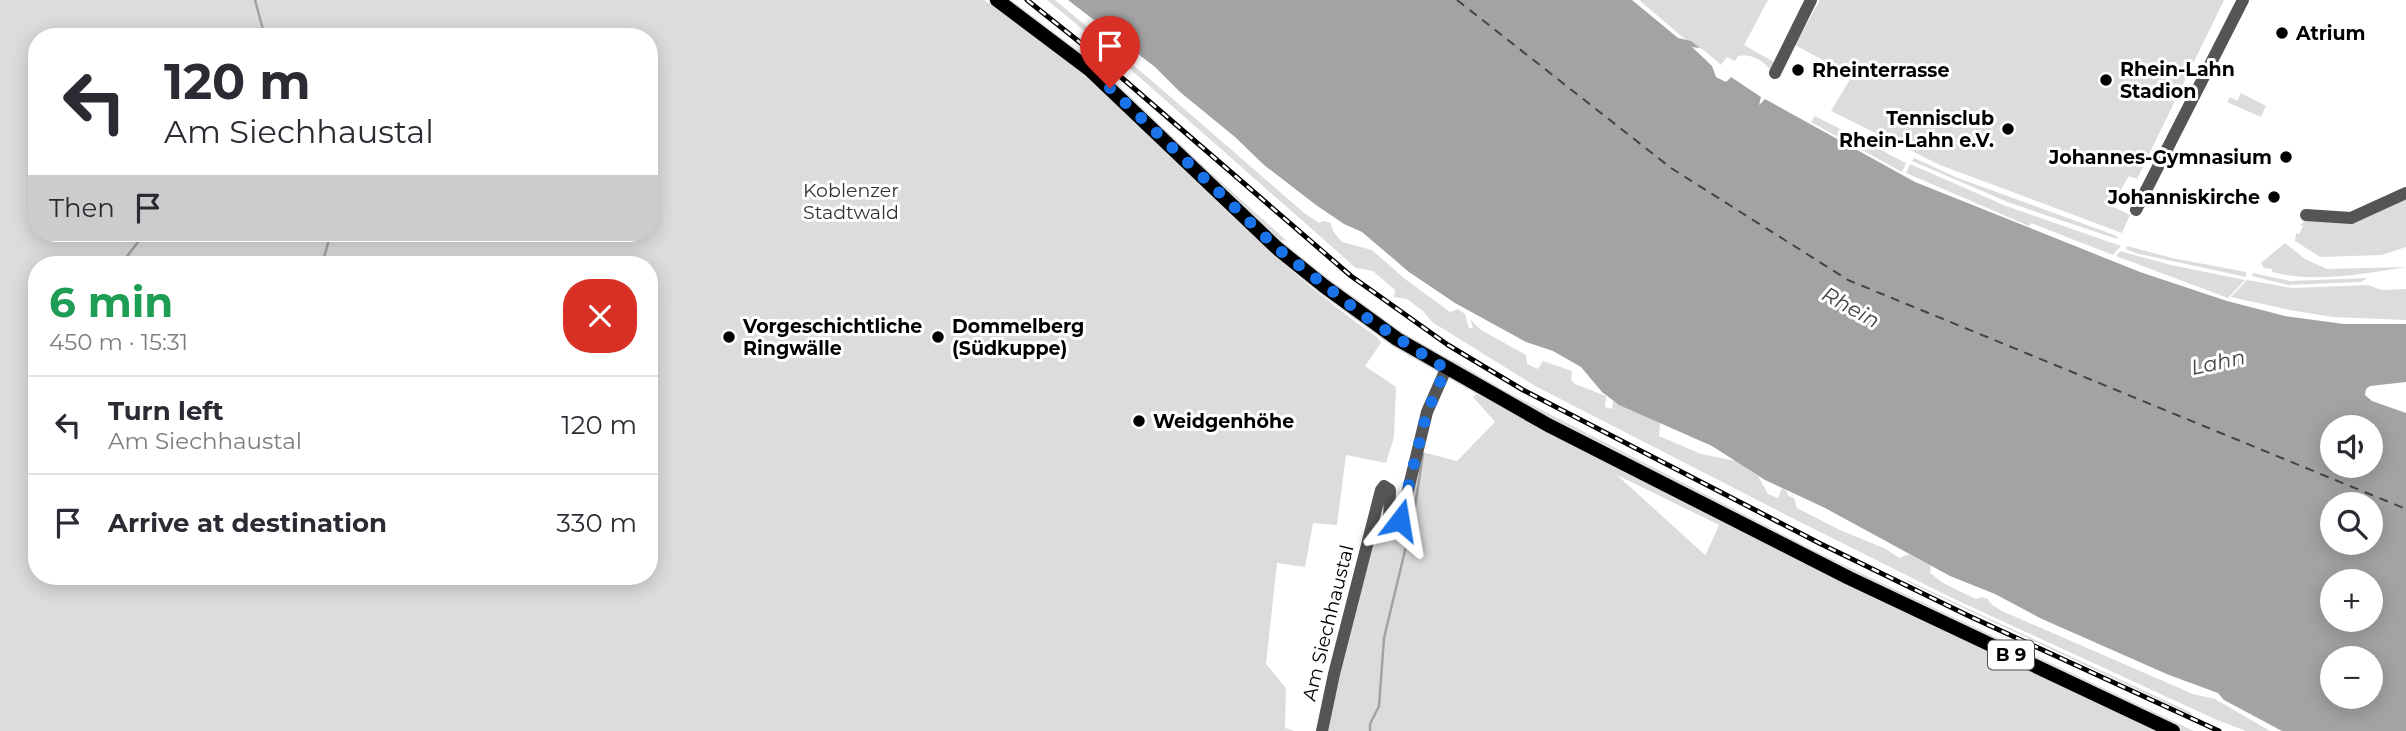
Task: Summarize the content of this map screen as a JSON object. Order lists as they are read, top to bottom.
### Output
{
  "streets": {
    "main road": ["B 9"],
    "street": ["Am Siechhaustal"]
  },
  "crossings": [
    ["Am Siechhaustal", "B 9"]
  ],
  "water": ["Rhein", "Lahn"],
  "parks": ["Koblenzer Stadtwald"],
  "places": [
    "Atrium",
    "Rheinterrasse",
    "Rhein-Lahn Stadion",
    "Tennisclub Rhein-Lahn e.V.",
    "Johannes-Gymnasium",
    "Johanniskirche",
    "Vorgeschichtliche Ringwälle",
    "Dommelberg (Südkuppe)",
    "Weidgenhöhe"
  ],
  "page": {
    "turn": ["120 m", "Am Siechhaustal"],
    "then": "Then",
    "heading": ["6 min", "450 m · 15:31"],
    "list": [
      {
        "name": "Turn left",
        "note": "Am Siechhaustal",
        "value": "120 m"
      },
      {
        "name": "Arrive at destination",
        "value": "330 m"
      }
    ],
    "map_buttons": ["+", "−"]
  }
}
